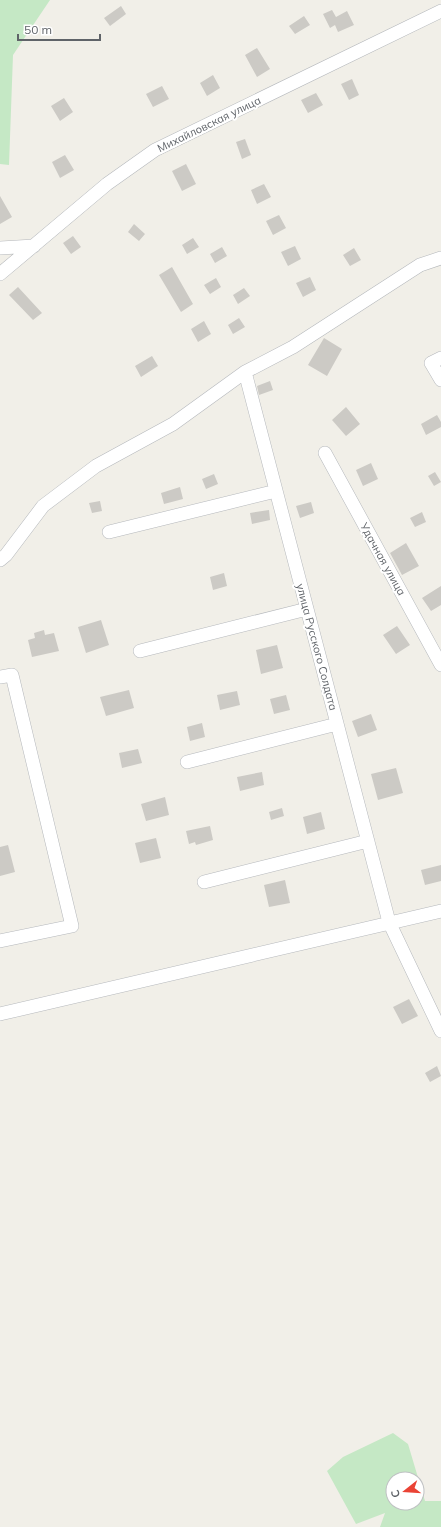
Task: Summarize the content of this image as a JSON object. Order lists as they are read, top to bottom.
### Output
{
  "streets": {
    "street": ["Михайловская улица", "Удачная улица", "улица Русского Солдата"]
  },
  "scale_bar": "50 m",
  "north": "left"
}
